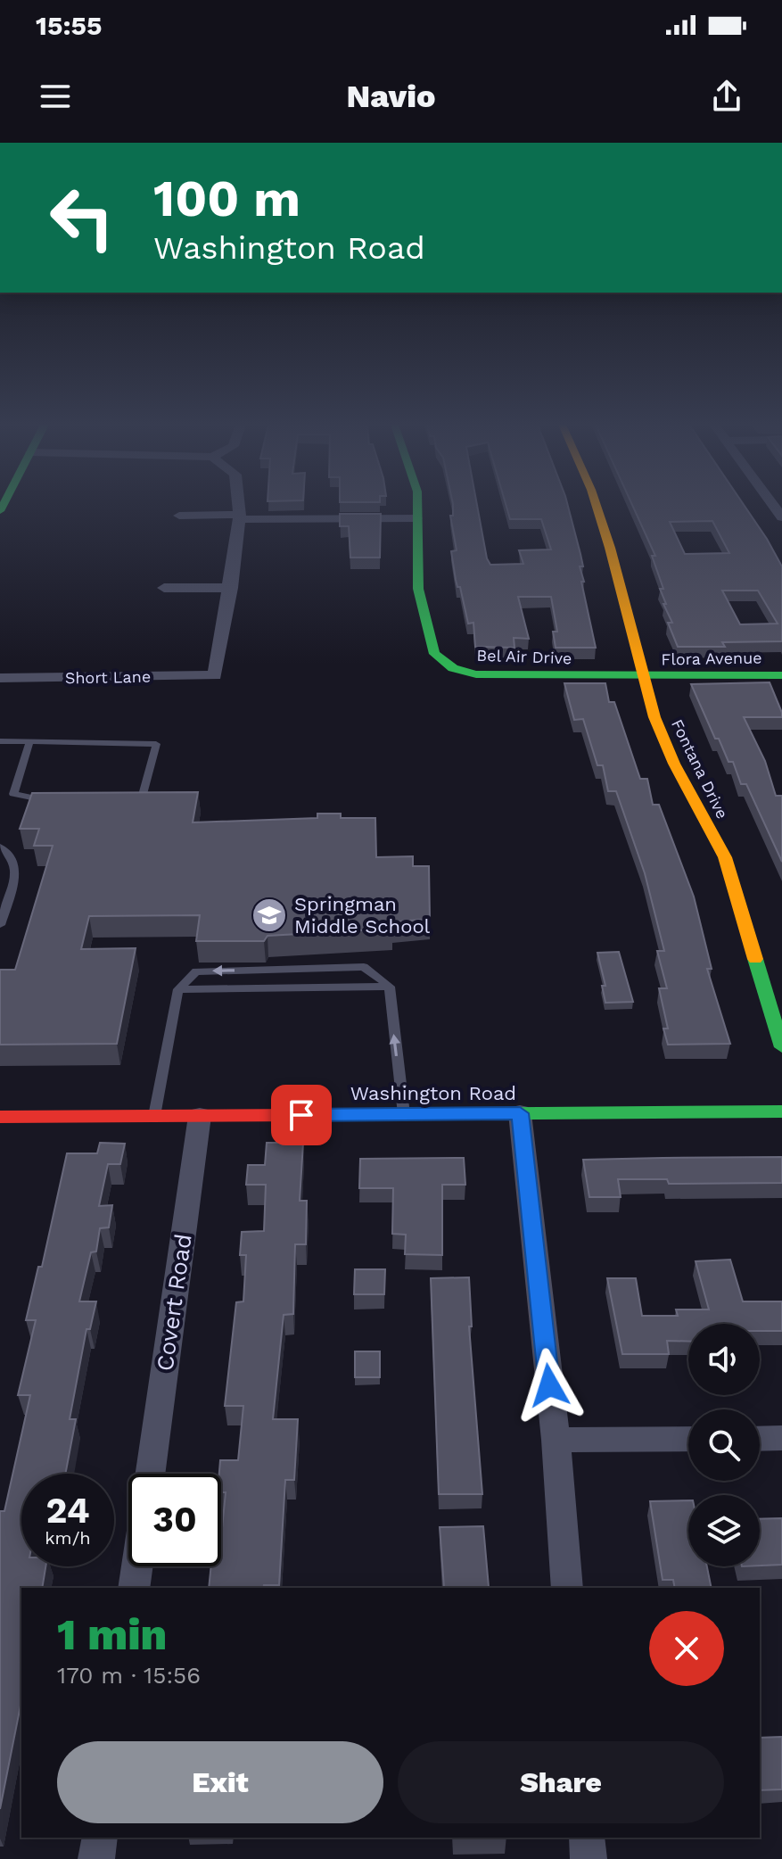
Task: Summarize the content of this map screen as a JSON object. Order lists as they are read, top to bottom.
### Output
{
  "streets": {
    "street": [
      "Bel Air Drive",
      "Flora Avenue",
      "Short Lane",
      "Fontana Drive",
      "Washington Road",
      "Covert Road"
    ]
  },
  "crossings": [
    ["Bel Air Drive", "Flora Avenue"],
    ["Bel Air Drive", "Fontana Drive"],
    ["Flora Avenue", "Fontana Drive"],
    ["Washington Road", "Covert Road"]
  ],
  "places": {
    "school or university": ["Springman Middle School"]
  },
  "page": {
    "status": "15:55",
    "header": "Navio",
    "turn": ["100 m", "Washington Road"],
    "speed": "24 km/h",
    "limit": "30",
    "heading": ["1 min", "170 m · 15:56"],
    "buttons": ["Exit", "Share"]
  }
}
